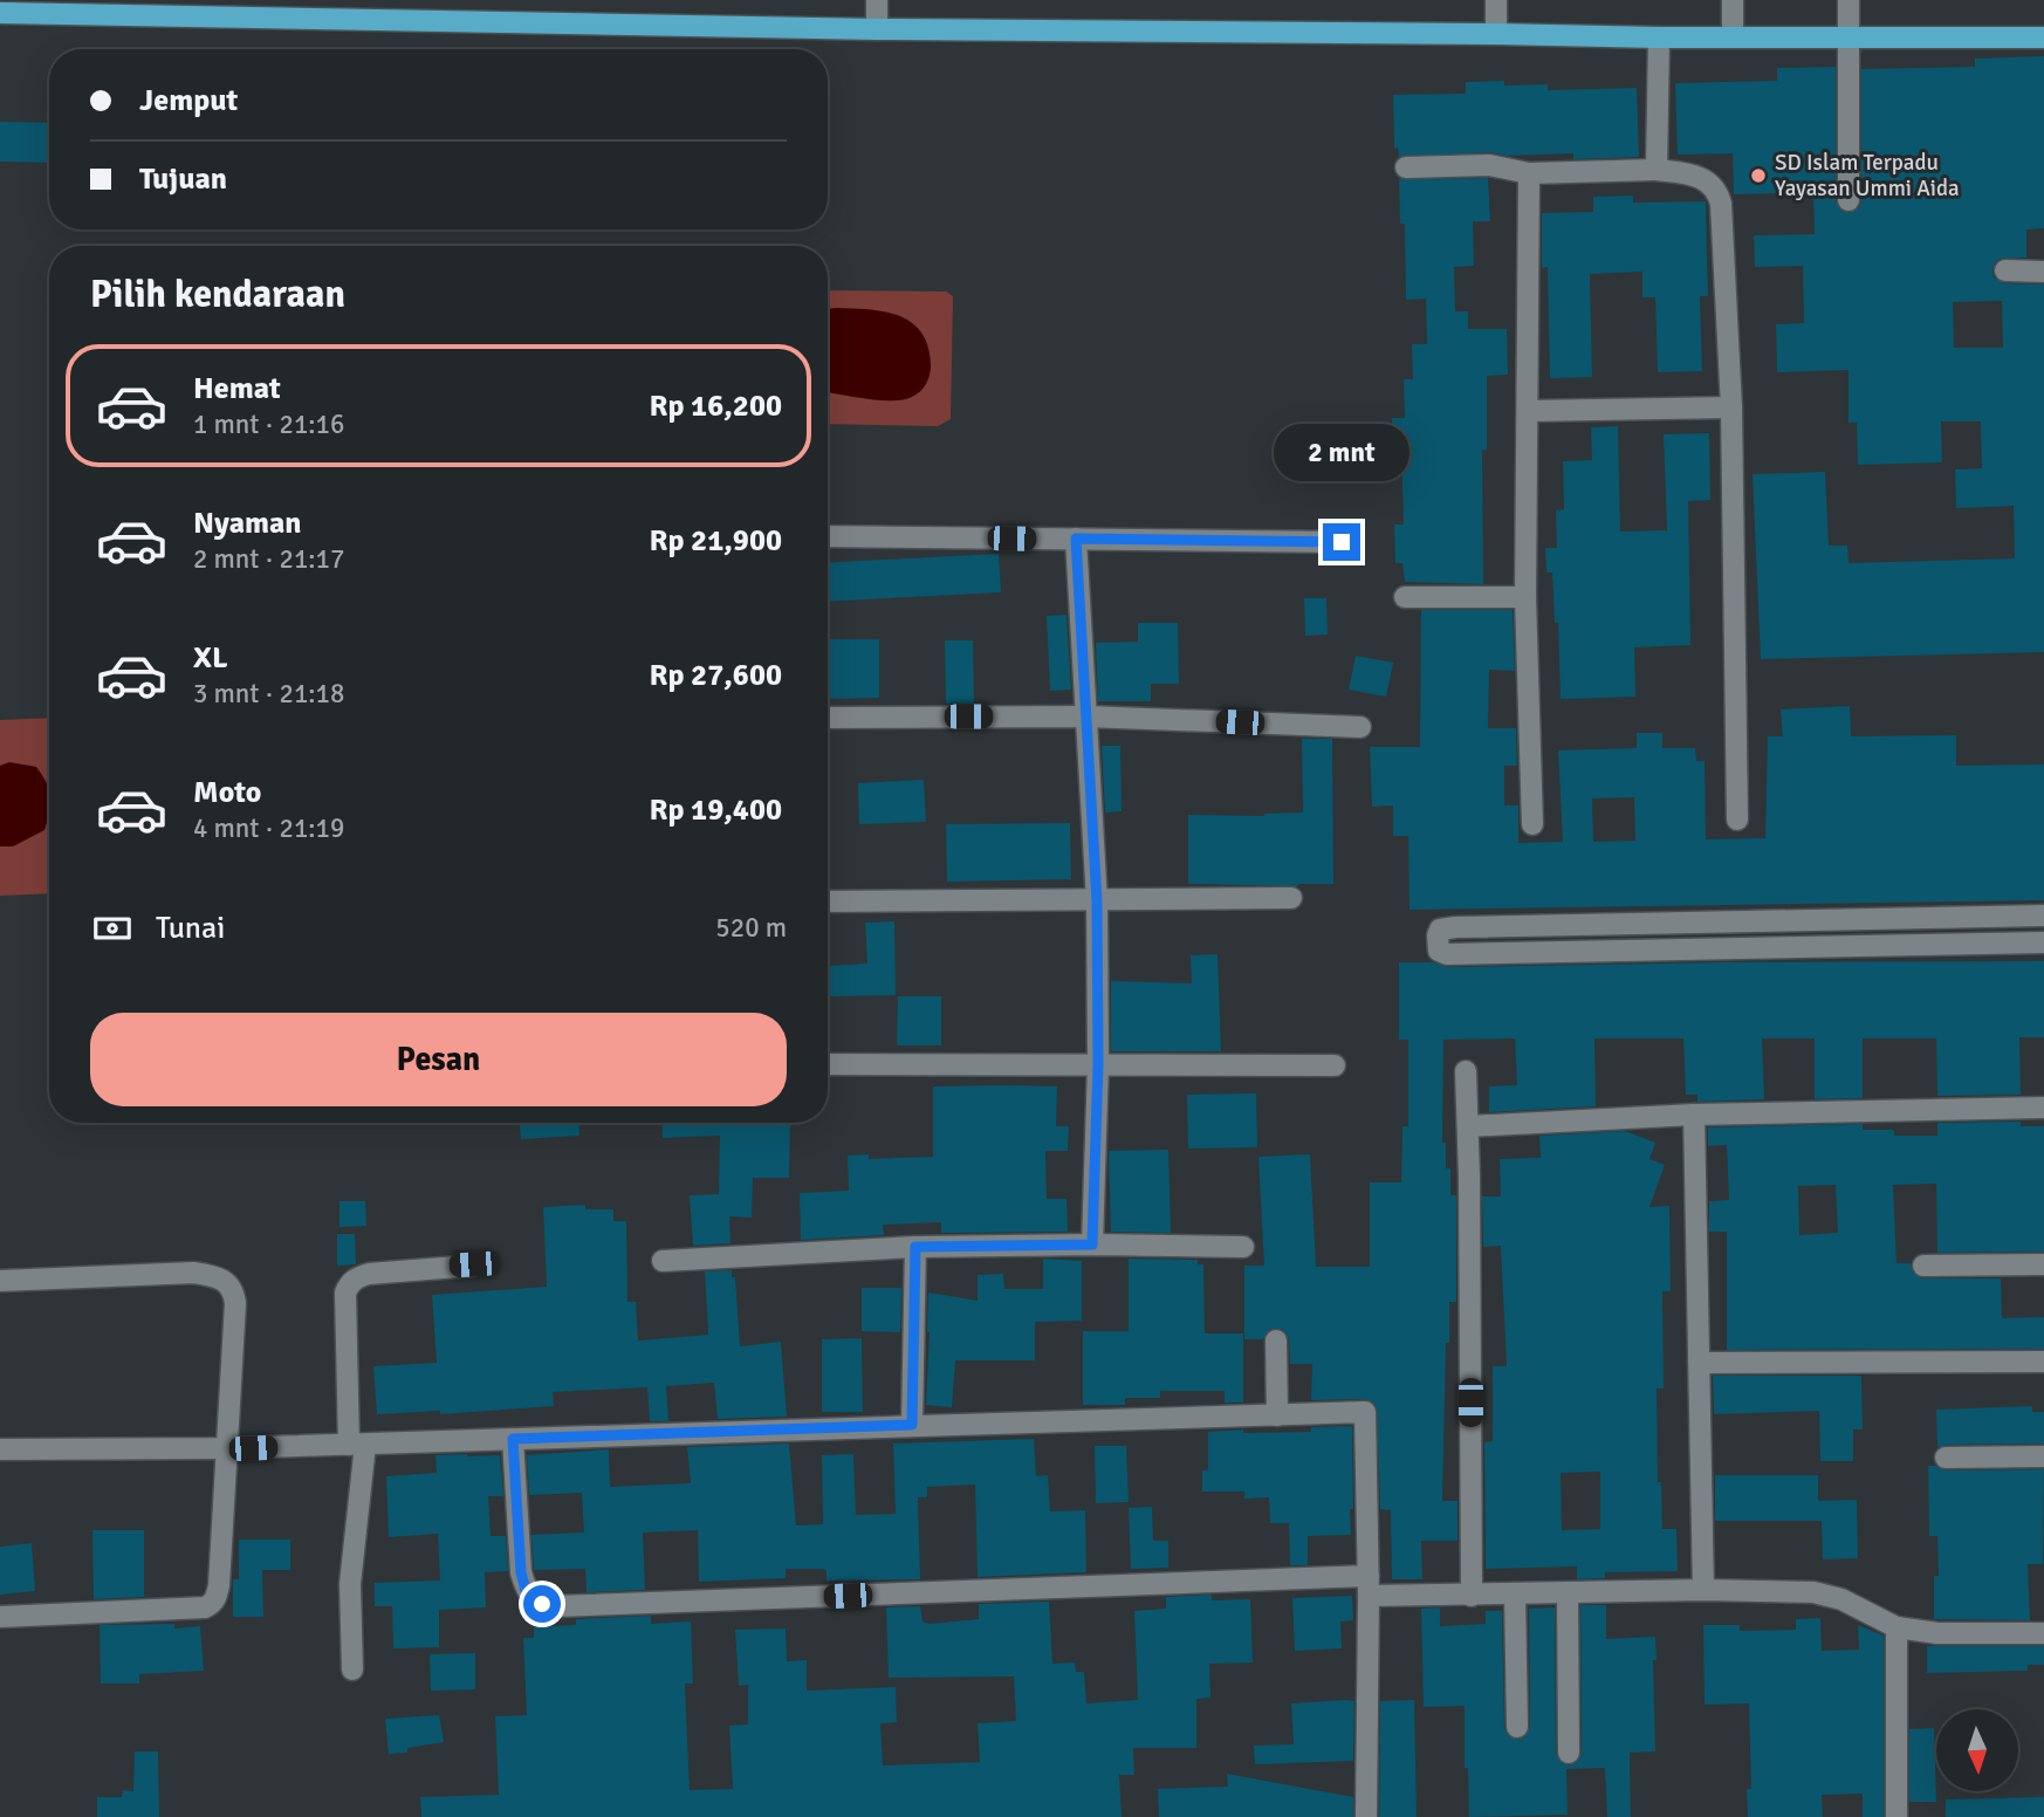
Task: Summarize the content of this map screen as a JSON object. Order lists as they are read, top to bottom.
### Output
{
  "places": ["SD Islam Terpadu Yayasan Ummi Aida"],
  "north": "bottom",
  "page": {
    "banner": ["Jemput", "Tujuan"],
    "heading": "Pilih kendaraan",
    "list": [
      {
        "name": "Hemat",
        "note": "1 mnt · 21:16",
        "value": "Rp 16,200"
      },
      {
        "name": "Nyaman",
        "note": "2 mnt · 21:17",
        "value": "Rp 21,900"
      },
      {
        "name": "XL",
        "note": "3 mnt · 21:18",
        "value": "Rp 27,600"
      },
      {
        "name": "Moto",
        "note": "4 mnt · 21:19",
        "value": "Rp 19,400"
      }
    ],
    "bubble": "2 mnt",
    "pay": ["Tunai", "520 m"],
    "buttons": "Pesan"
  }
}
